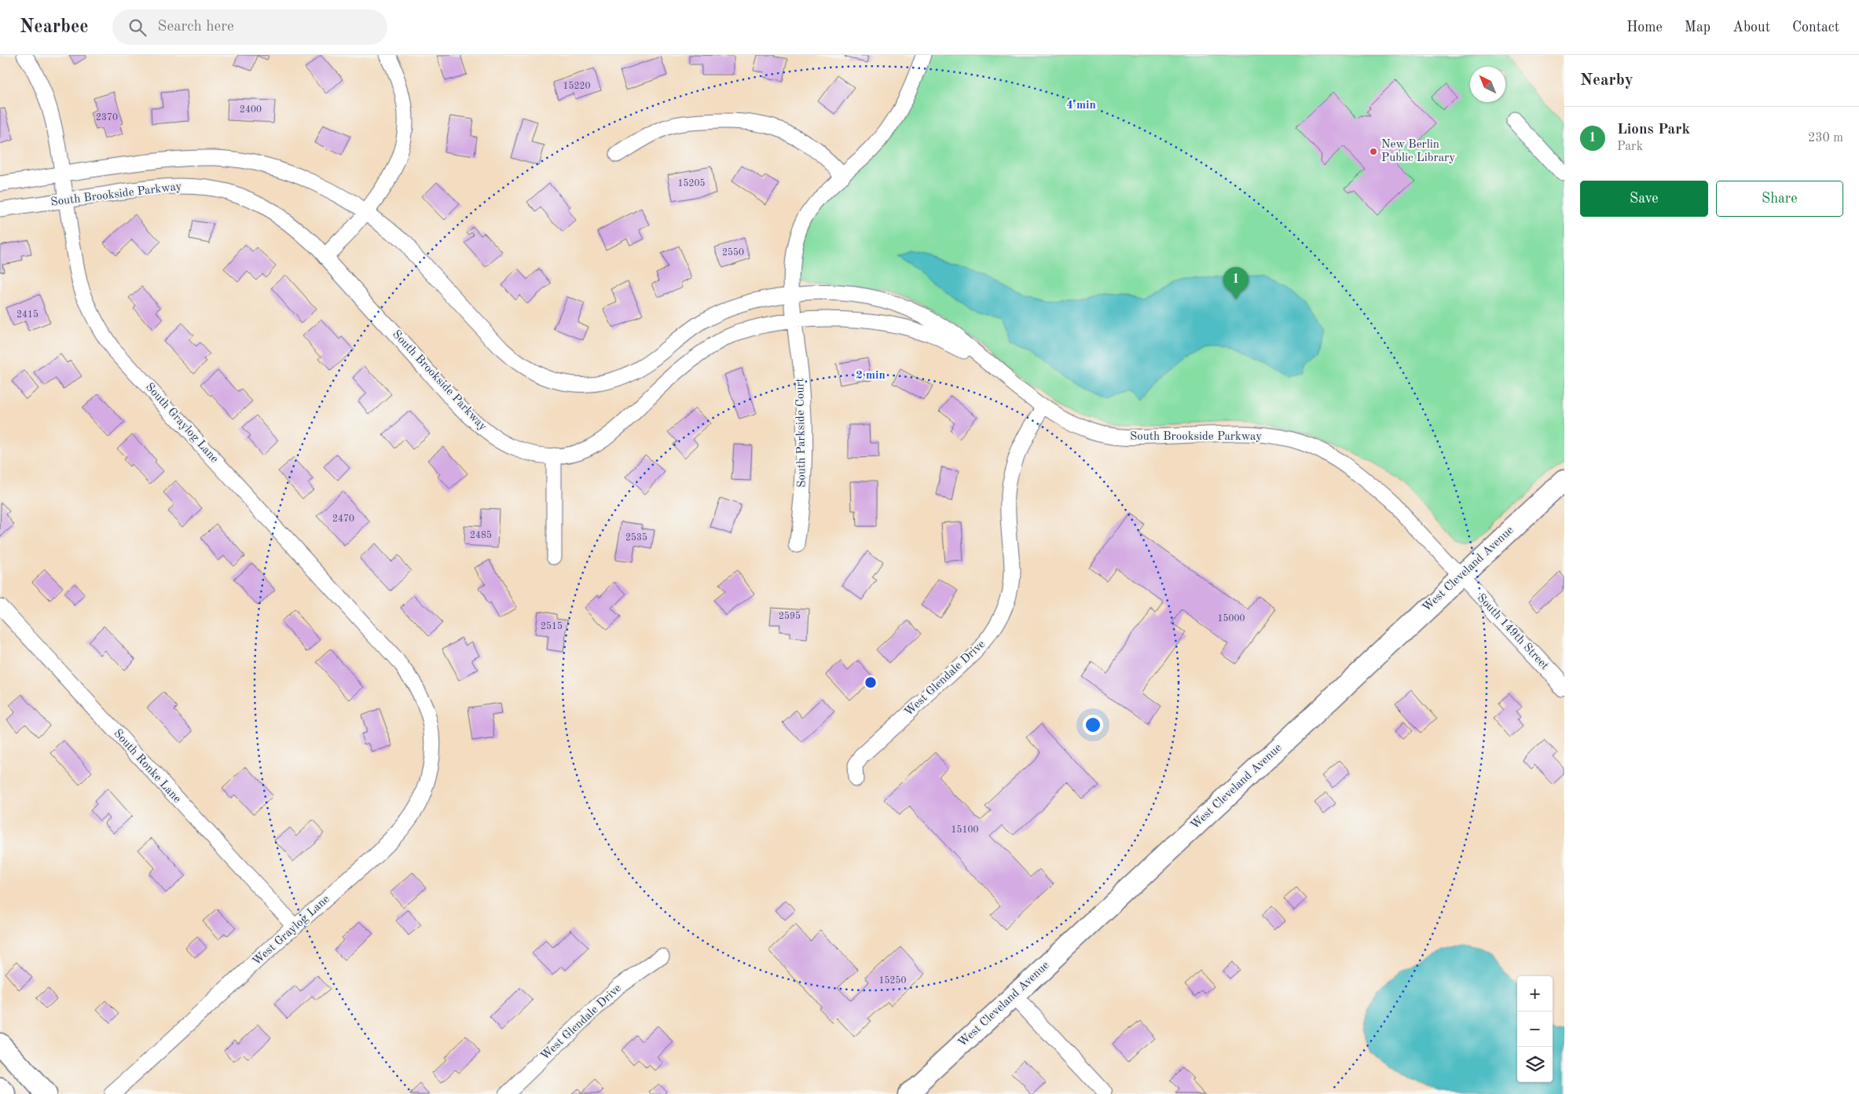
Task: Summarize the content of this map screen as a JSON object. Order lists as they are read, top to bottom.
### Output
{
  "streets": {
    "main road": ["West Cleveland Avenue"],
    "street": [
      "South Brookside Parkway",
      "South Graylog Lane",
      "South Parkside Court",
      "South 149th Street",
      "West Glendale Drive",
      "South Ronke Lane",
      "West Graylog Lane"
    ]
  },
  "crossings": [
    ["South Brookside Parkway", "South Graylog Lane"],
    ["South Brookside Parkway", "South Parkside Court"],
    ["South Brookside Parkway", "West Cleveland Avenue"],
    ["South Brookside Parkway", "South 149th Street"],
    ["South Brookside Parkway", "West Glendale Drive"],
    ["South Graylog Lane", "West Graylog Lane"],
    ["West Cleveland Avenue", "South 149th Street"],
    ["South Ronke Lane", "West Graylog Lane"]
  ],
  "places": ["New Berlin Public Library"],
  "house_numbers": [
    "15220",
    "2400",
    "2370",
    "15205",
    "2550",
    "2415",
    "2470",
    "2485",
    "2535",
    "2595",
    "15000",
    "2515",
    "15100",
    "15250"
  ],
  "north": "top left",
  "page": {
    "header": "Nearbee",
    "search": "Search here",
    "nav": [
      "Home",
      "Map",
      "About",
      "Contact"
    ],
    "heading": "Nearby",
    "list": [
      {
        "mark": "1",
        "name": "Lions Park",
        "note": "Park",
        "value": "230 m"
      }
    ],
    "buttons": ["Save", "Share"],
    "pins": "1",
    "map_buttons": ["+", "−"]
  },
  "rings": ["4 min", "2 min"]
}
